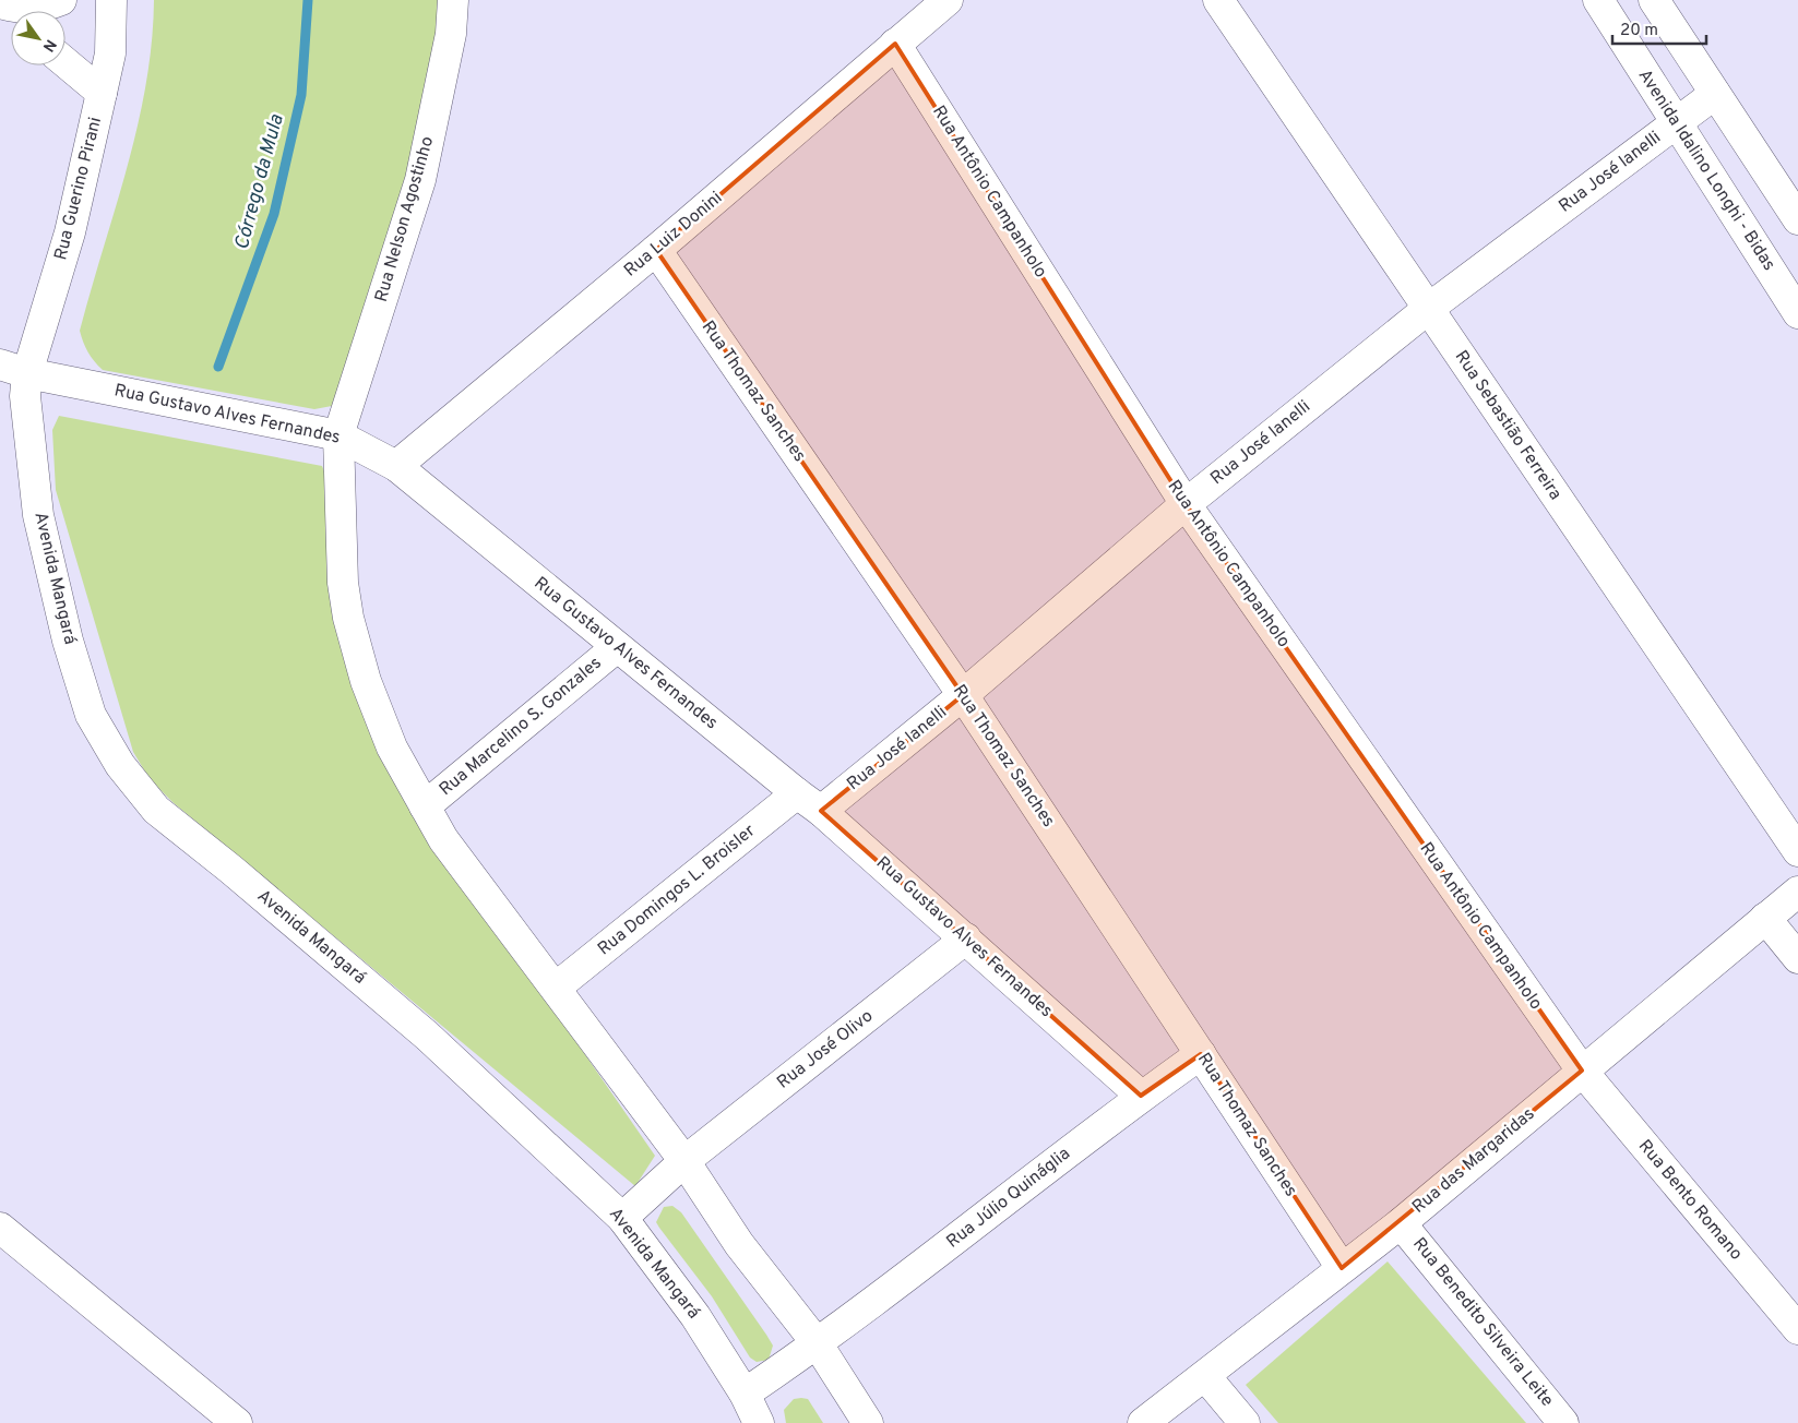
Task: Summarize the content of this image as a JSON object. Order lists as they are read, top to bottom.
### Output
{
  "streets": {
    "street": [
      "Avenida Idalino Longhi - Bidas",
      "Rua José Ianelli",
      "Rua Guerino Pirani",
      "Rua Antônio Campanholo",
      "Rua Nelson Agostinho",
      "Rua Luiz Donini",
      "Rua Thomaz Sanches",
      "Rua Gustavo Alves Fernandes",
      "Rua Sebastião Ferreira",
      "Avenida Mangará",
      "Rua Marcelino S. Gonzales",
      "Rua Domingos L. Broisler",
      "Rua José Olivo",
      "Rua das Margaridas",
      "Rua Júlio Quináglia",
      "Rua Bento Romano",
      "Rua Benedito Silveira Leite"
    ]
  },
  "crossings": [
    ["Avenida Idalino Longhi - Bidas", "Rua José Ianelli"],
    ["Rua José Ianelli", "Rua Antônio Campanholo"],
    ["Rua José Ianelli", "Rua Thomaz Sanches"],
    ["Rua José Ianelli", "Rua Gustavo Alves Fernandes"],
    ["Rua José Ianelli", "Rua Sebastião Ferreira"],
    ["Rua Guerino Pirani", "Rua Gustavo Alves Fernandes"],
    ["Rua Guerino Pirani", "Avenida Mangará"],
    ["Rua Antônio Campanholo", "Rua Luiz Donini"],
    ["Rua Antônio Campanholo", "Rua das Margaridas"],
    ["Rua Antônio Campanholo", "Rua Bento Romano"],
    ["Rua Nelson Agostinho", "Rua Gustavo Alves Fernandes"],
    ["Rua Luiz Donini", "Rua Thomaz Sanches"],
    ["Rua Luiz Donini", "Rua Gustavo Alves Fernandes"],
    ["Rua Thomaz Sanches", "Rua das Margaridas"],
    ["Rua Thomaz Sanches", "Rua Júlio Quináglia"],
    ["Rua Gustavo Alves Fernandes", "Avenida Mangará"],
    ["Rua Gustavo Alves Fernandes", "Rua Marcelino S. Gonzales"],
    ["Rua Gustavo Alves Fernandes", "Rua Domingos L. Broisler"],
    ["Rua Gustavo Alves Fernandes", "Rua José Olivo"],
    ["Rua Gustavo Alves Fernandes", "Rua Júlio Quináglia"],
    ["Avenida Mangará", "Rua José Olivo"],
    ["Avenida Mangará", "Rua Júlio Quináglia"],
    ["Rua das Margaridas", "Rua Bento Romano"],
    ["Rua das Margaridas", "Rua Benedito Silveira Leite"]
  ],
  "water": ["Córrego da Mula"],
  "scale_bar": "20 m",
  "north": "bottom right"
}
